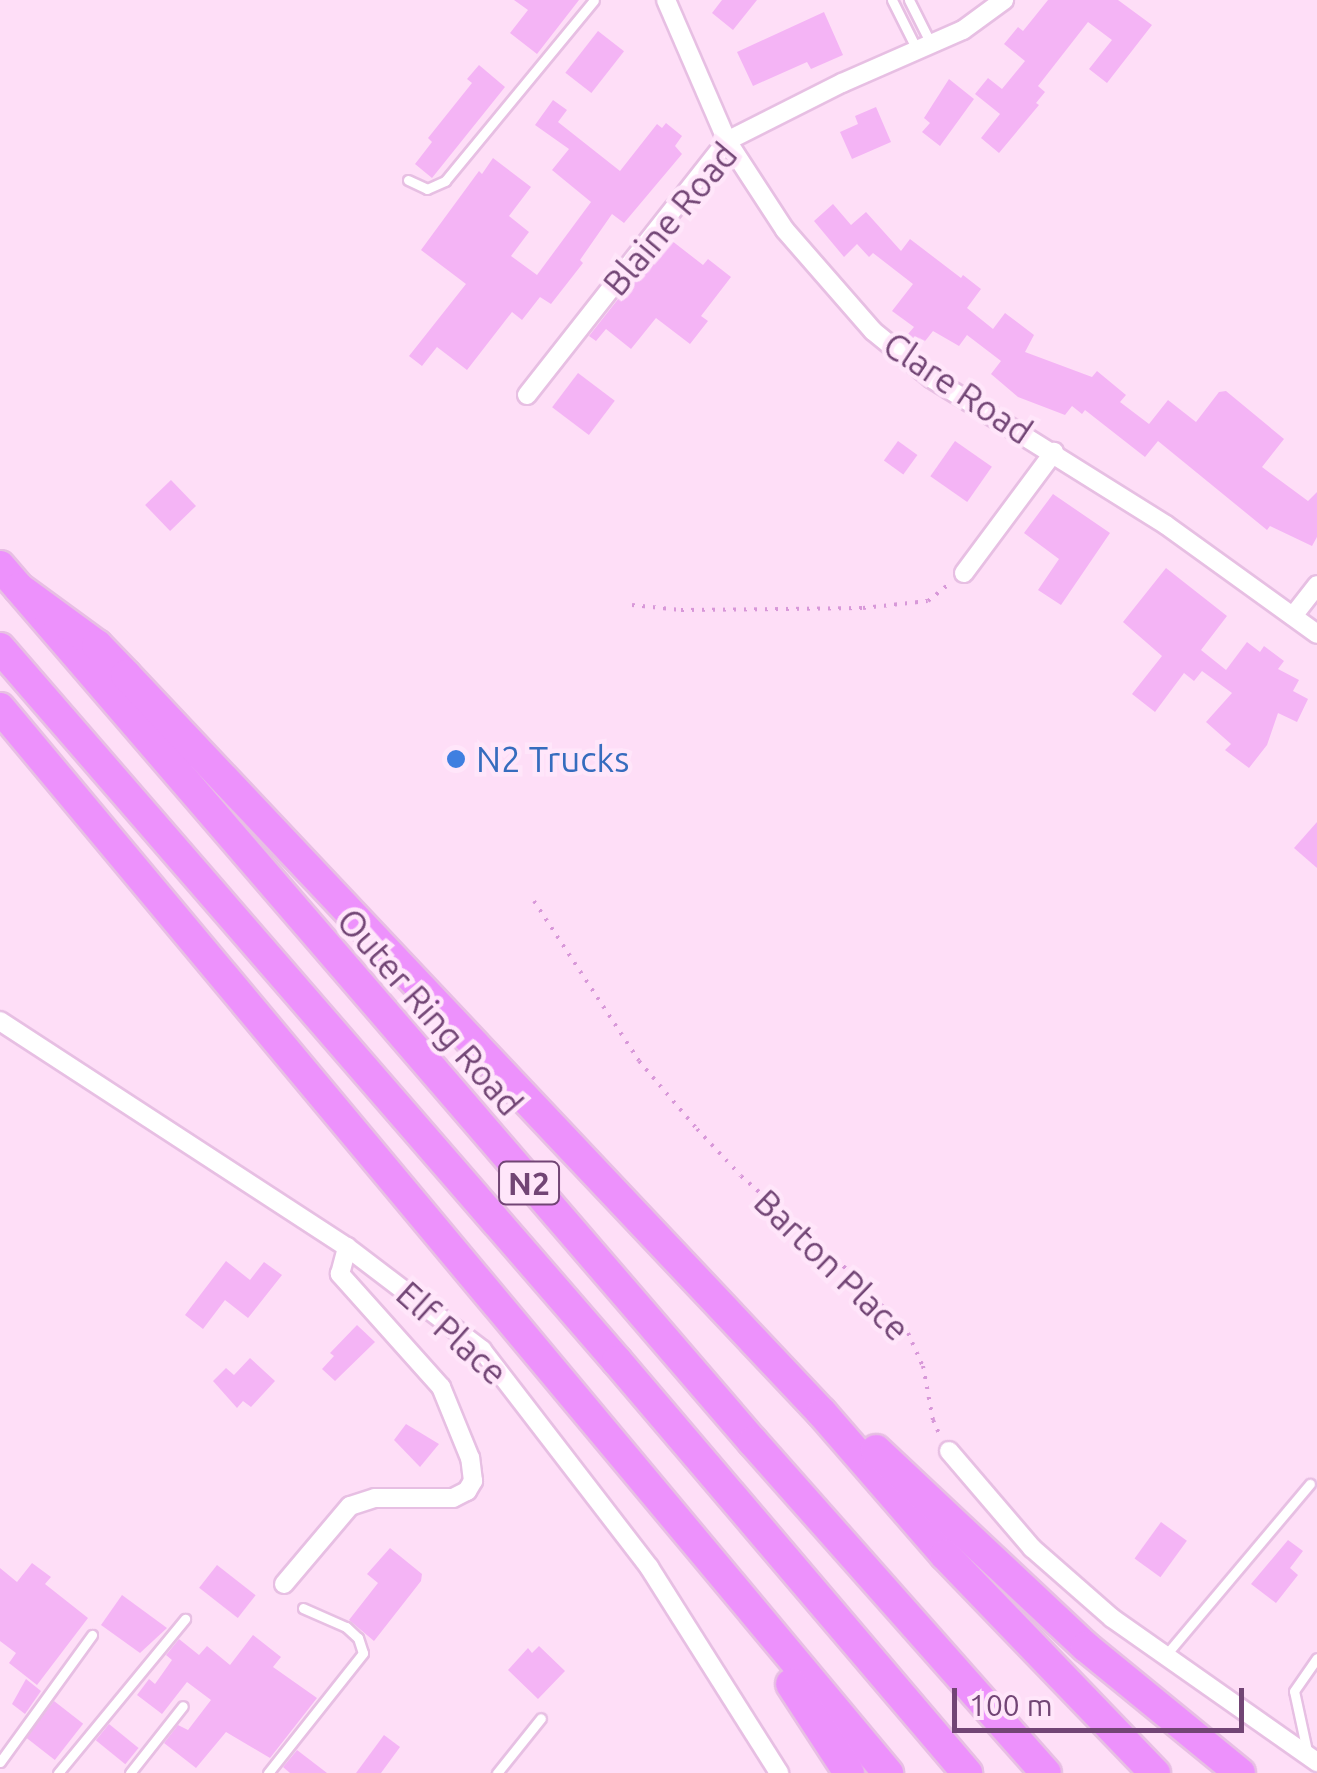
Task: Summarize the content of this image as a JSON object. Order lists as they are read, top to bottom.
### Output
{
  "streets": {
    "highway": ["Outer Ring Road", "N2"],
    "street": ["Blaine Road", "Clare Road", "Elf Place"],
    "path": ["Barton Place"]
  },
  "crossings": [
    ["Blaine Road", "Clare Road"]
  ],
  "places": ["N2 Trucks"],
  "scale_bar": "100 m"
}
